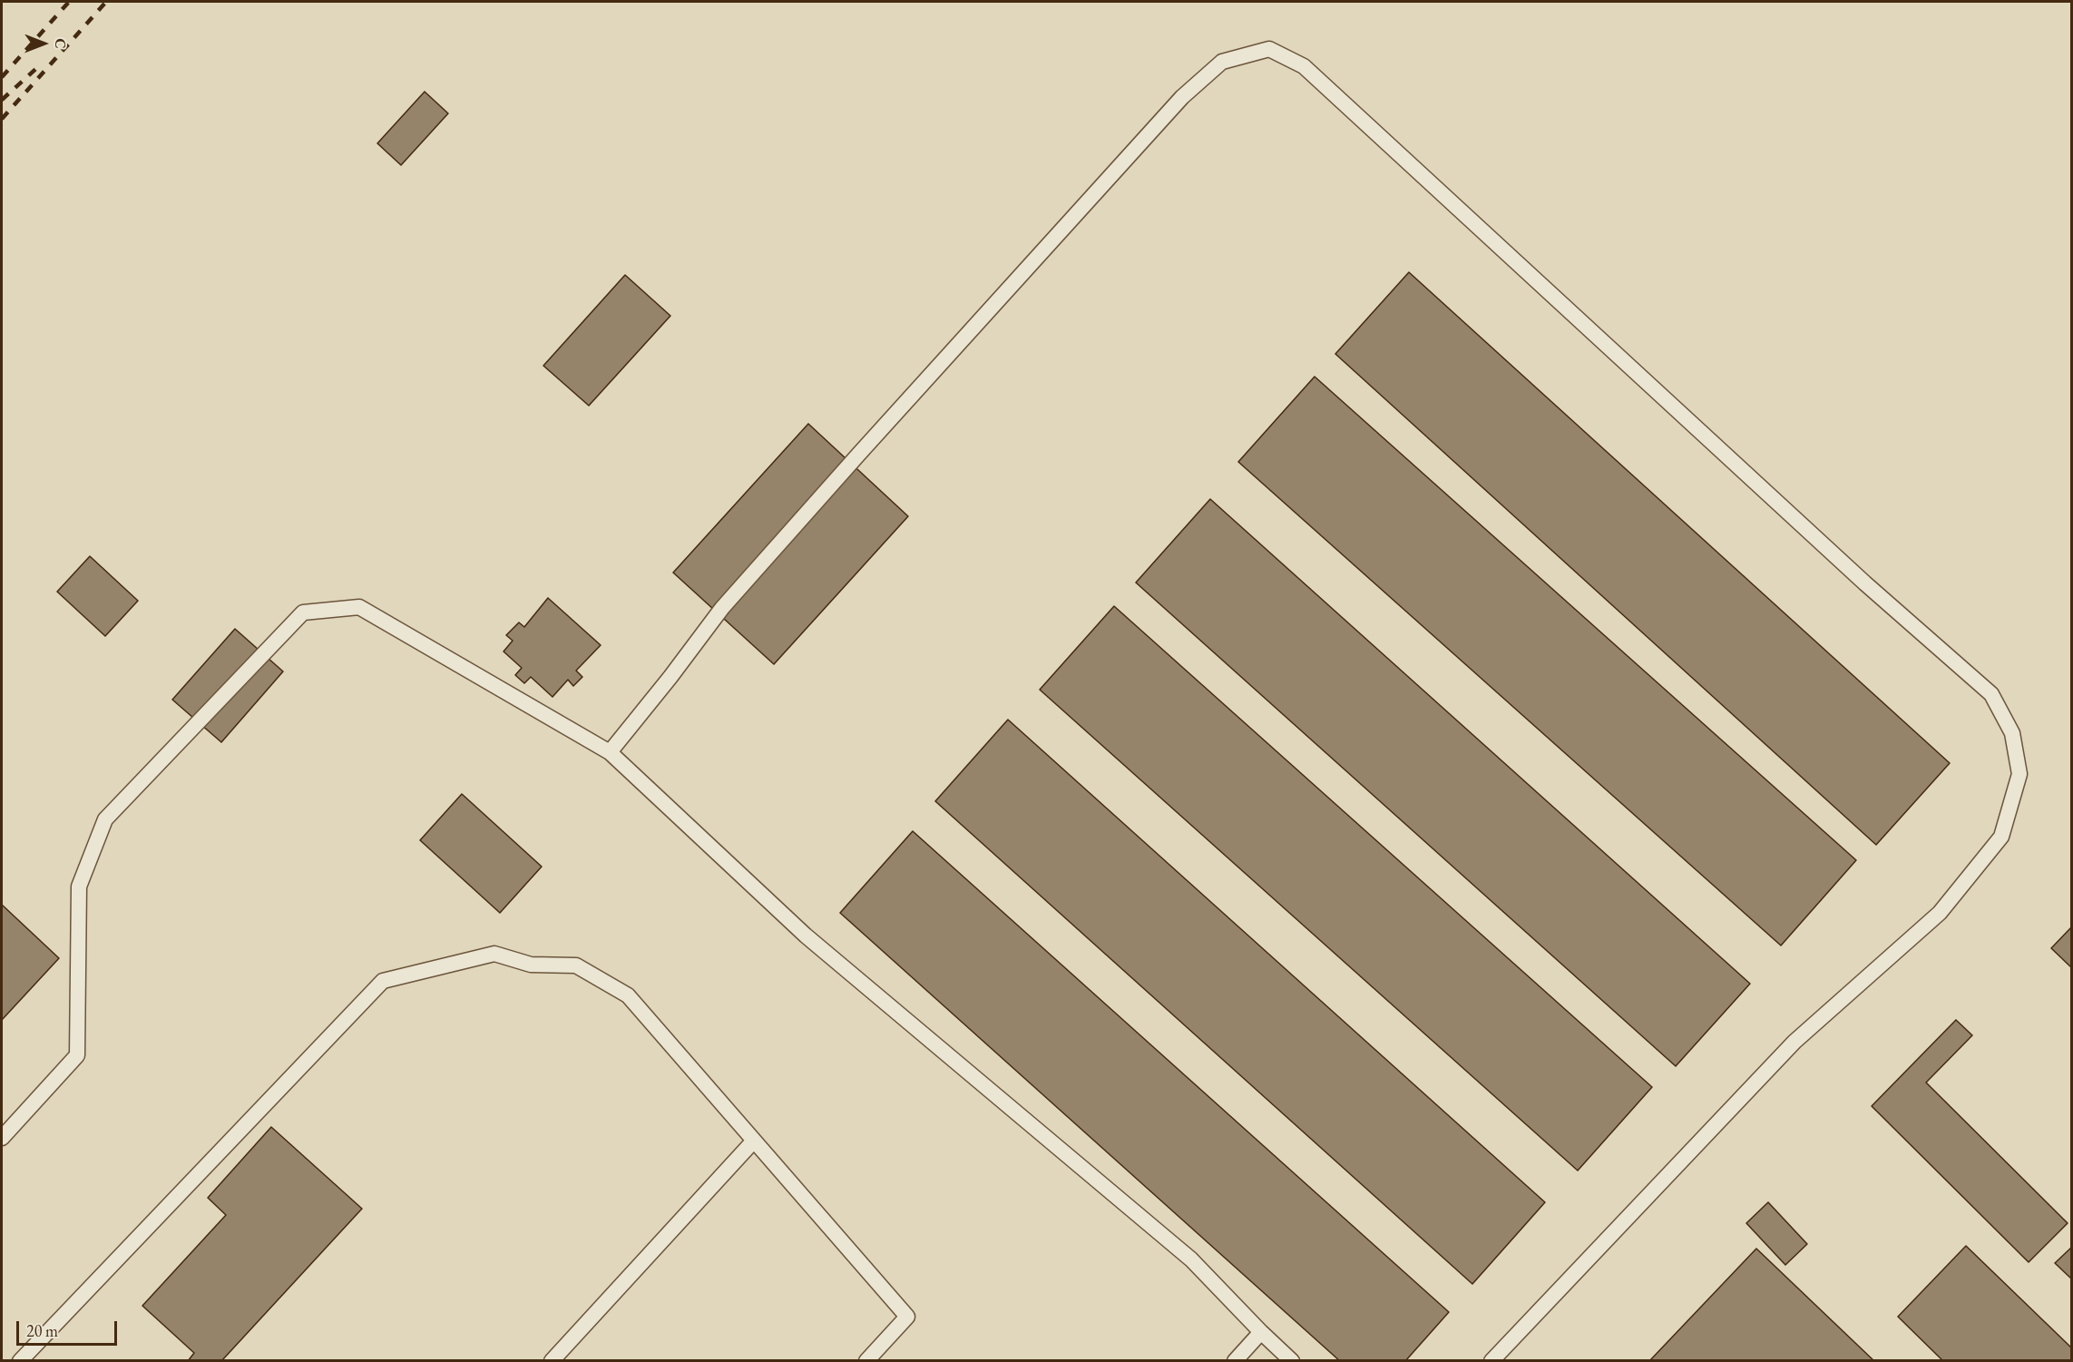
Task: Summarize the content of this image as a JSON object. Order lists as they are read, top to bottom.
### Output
{
  "scale_bar": "20 m",
  "north": "right"
}
